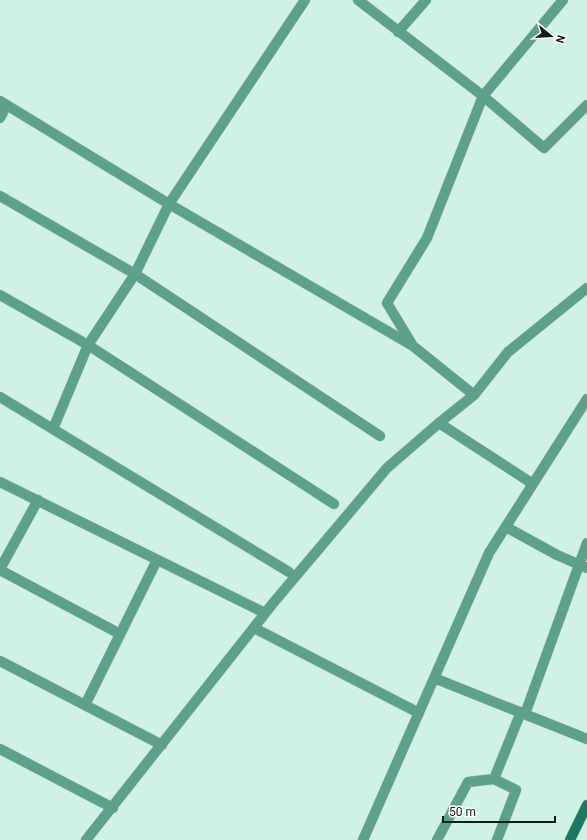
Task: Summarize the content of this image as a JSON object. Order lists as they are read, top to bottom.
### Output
{
  "scale_bar": "50 m",
  "north": "right"
}
